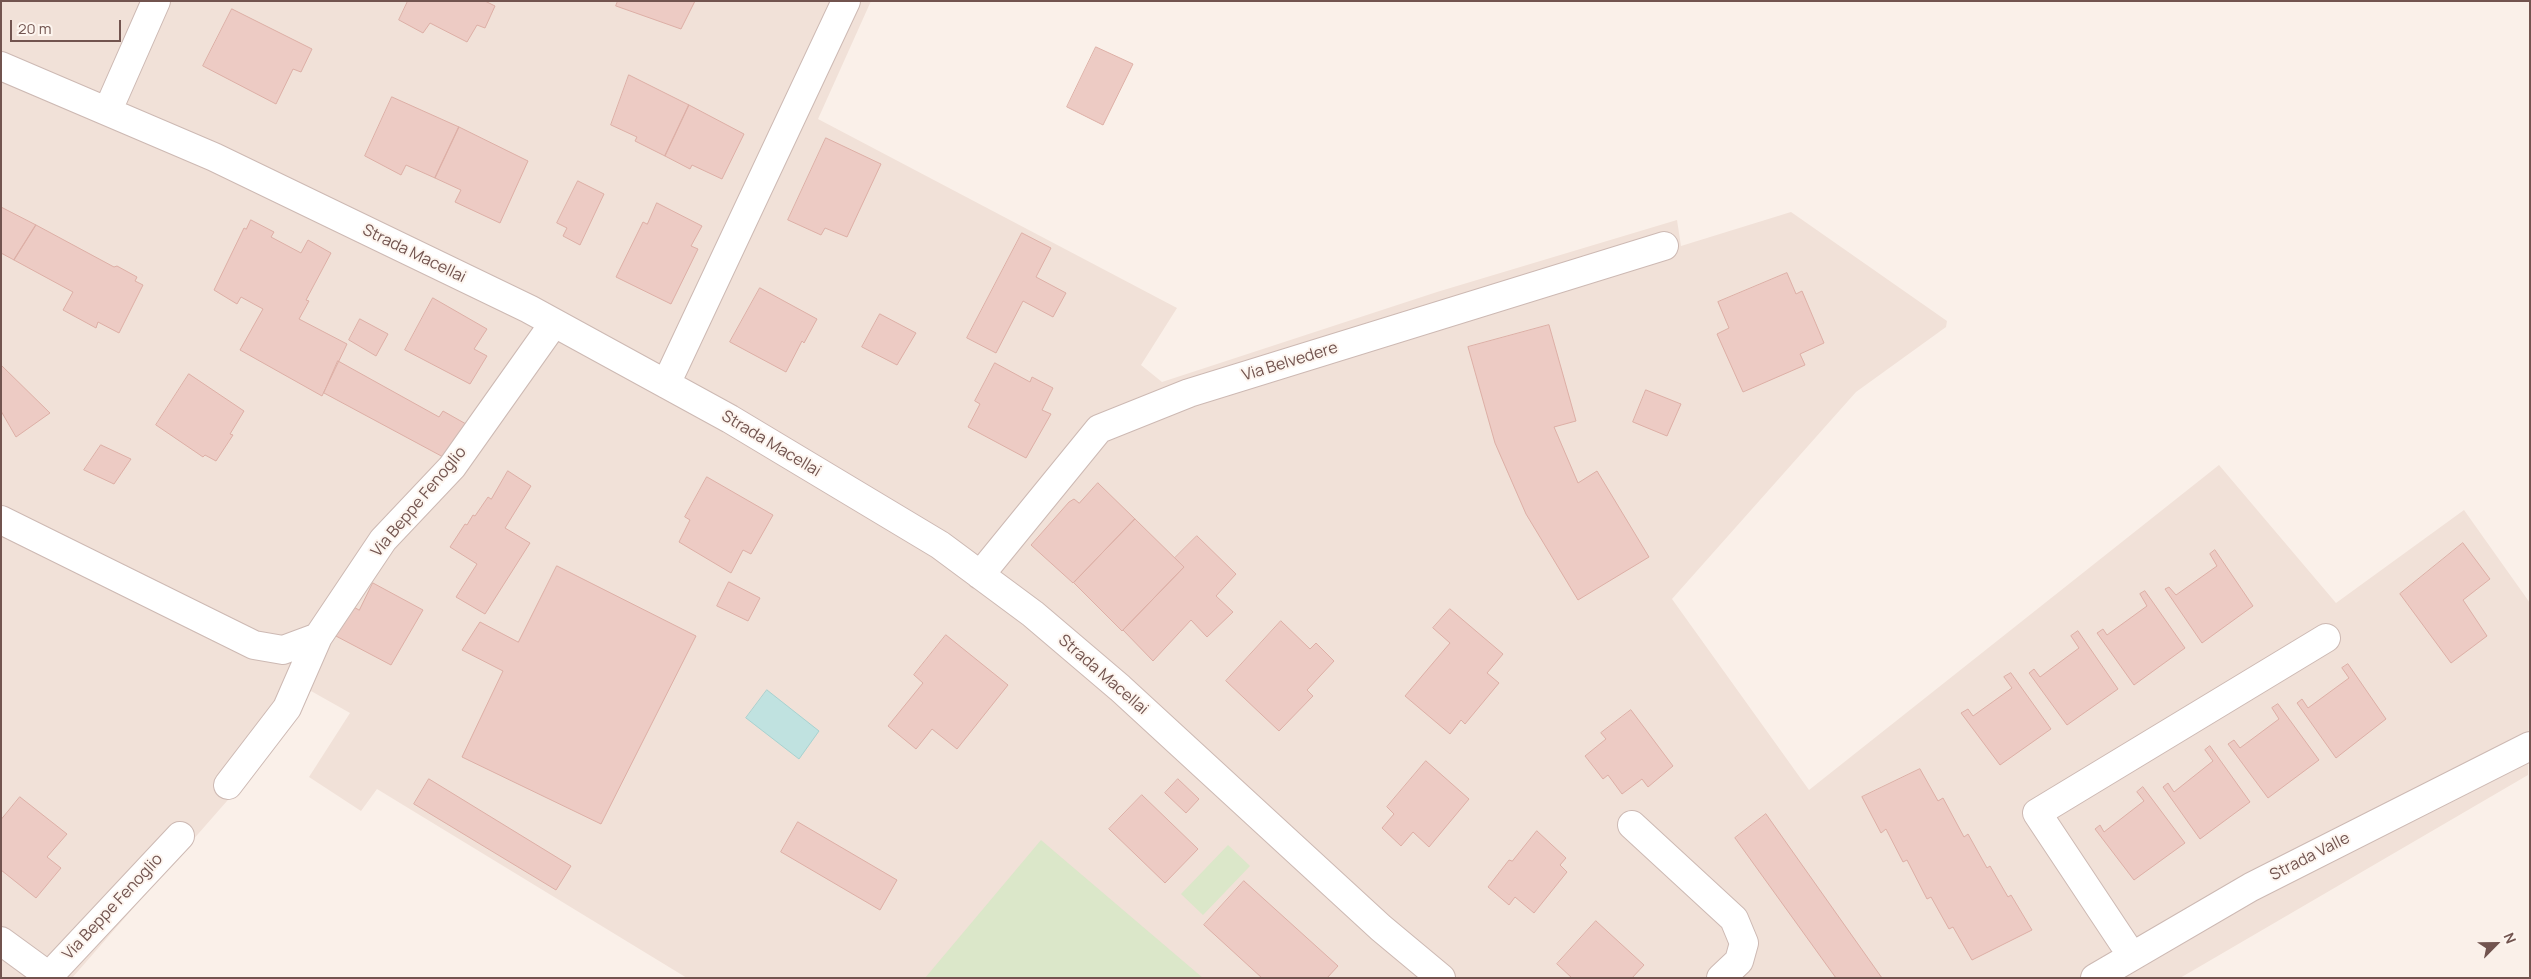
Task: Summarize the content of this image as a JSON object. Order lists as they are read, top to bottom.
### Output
{
  "streets": {
    "street": [
      "Strada Macellai",
      "Via Belvedere",
      "Via Beppe Fenoglio",
      "Strada Valle"
    ]
  },
  "crossings": [
    ["Strada Macellai", "Via Belvedere"],
    ["Strada Macellai", "Via Beppe Fenoglio"]
  ],
  "scale_bar": "20 m",
  "north": "top right"
}
